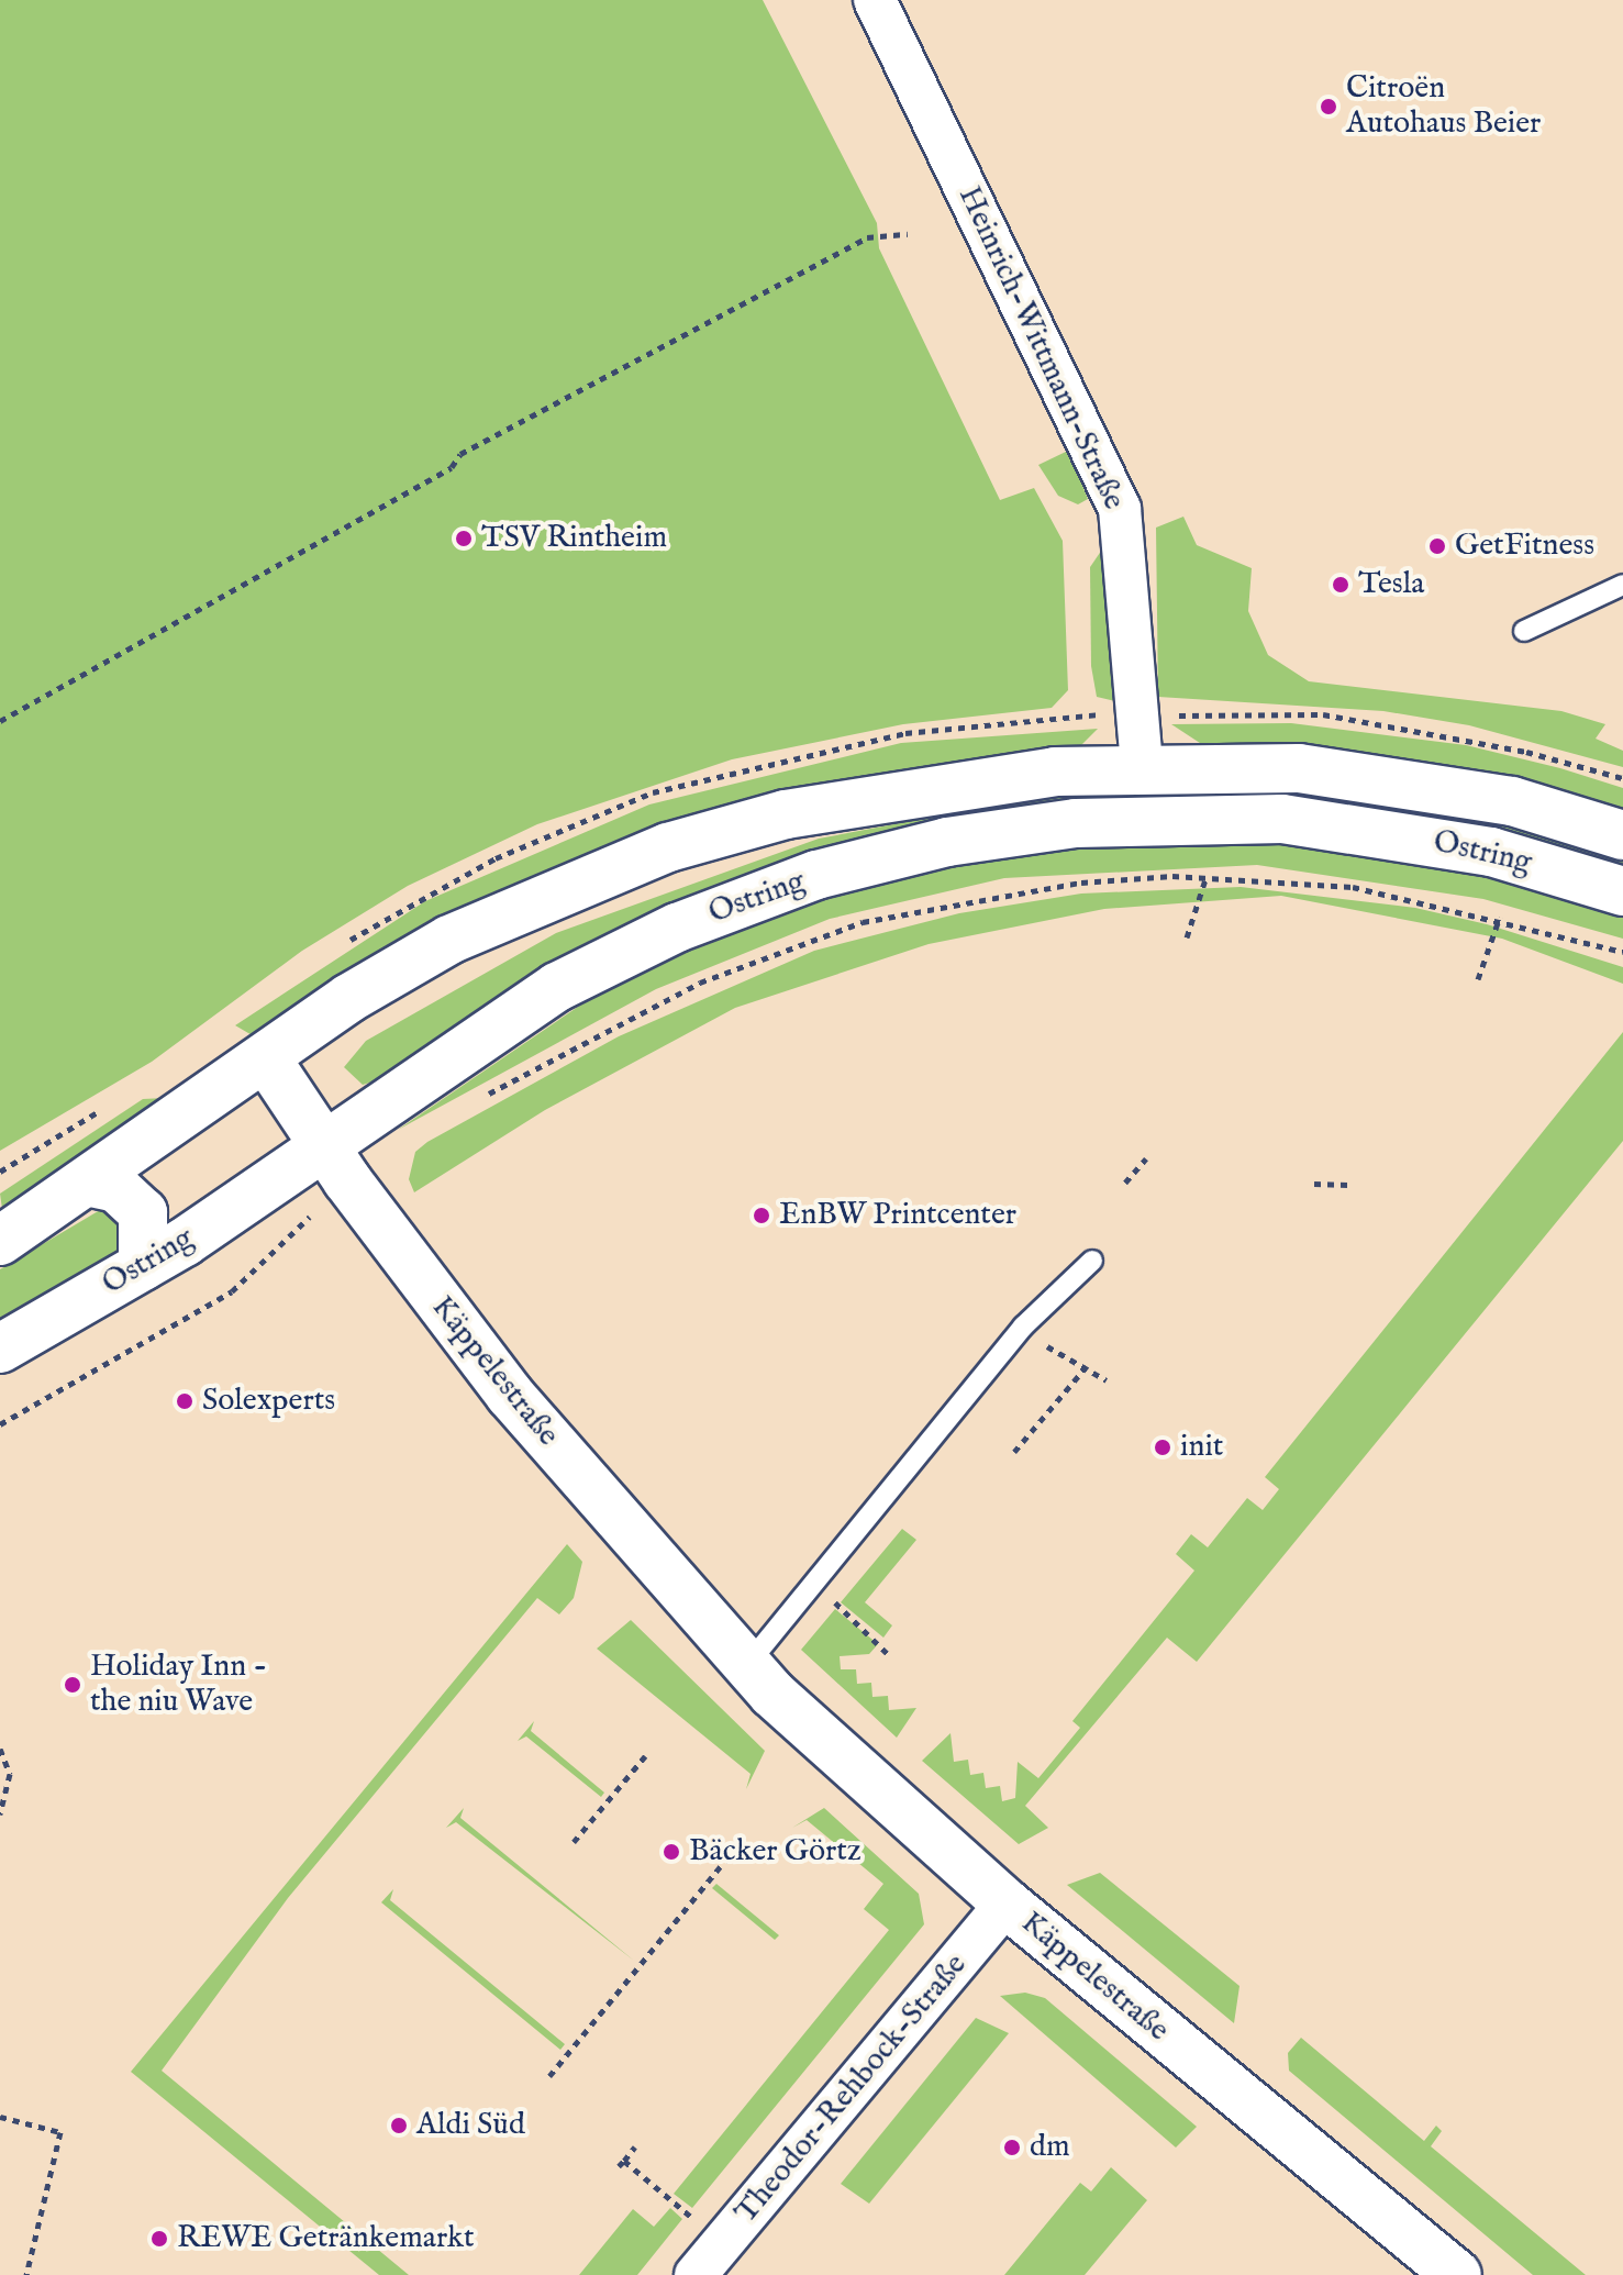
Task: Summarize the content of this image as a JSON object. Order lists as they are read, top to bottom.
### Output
{
  "streets": {
    "main road": ["Ostring", "Käppelestraße"],
    "street": ["Heinrich-Wittmann-Straße", "Theodor-Rehbock-Straße"]
  },
  "crossings": [
    ["Heinrich-Wittmann-Straße", "Ostring"],
    ["Ostring", "Käppelestraße"],
    ["Käppelestraße", "Theodor-Rehbock-Straße"]
  ],
  "places": [
    "Citroën Autohaus Beier",
    "TSV Rintheim",
    "GetFitness",
    "Tesla",
    "EnBW Printcenter",
    "Solexperts",
    "init",
    "Holiday Inn - the niu Wave",
    "Bäcker Görtz",
    "Aldi Süd",
    "dm",
    "REWE Getränkemarkt"
  ]
}
